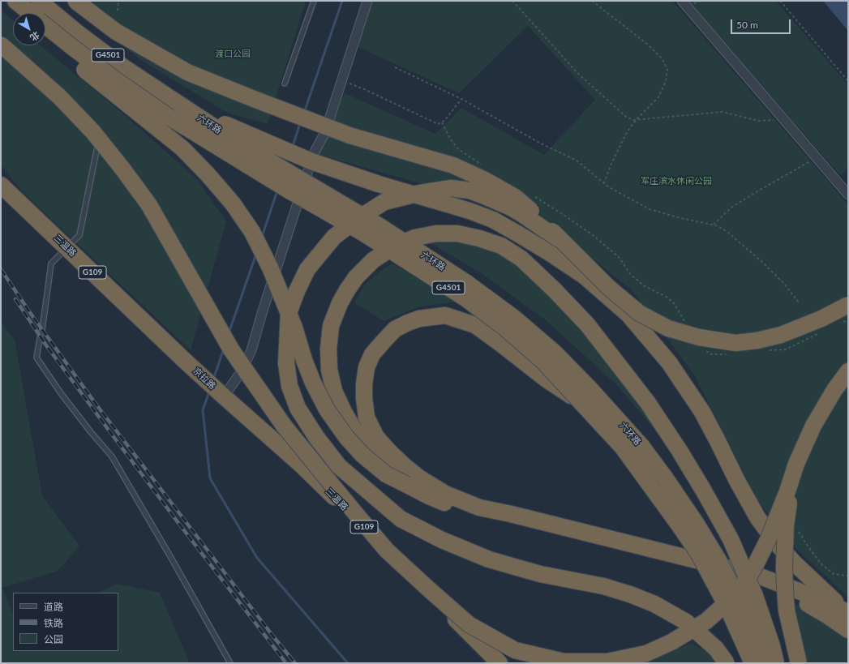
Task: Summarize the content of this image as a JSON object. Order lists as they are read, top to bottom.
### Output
{
  "streets": {
    "highway": [
      "G4501",
      "六环路",
      "三温路",
      "G109",
      "京拉路"
    ]
  },
  "crossings": [
    ["三温路", "京拉路"]
  ],
  "parks": ["渡口公园", "军庄滨水休闲公园"],
  "legend": ["道路", "铁路", "公园"],
  "scale_bar": "50 m",
  "north": "bottom right"
}
